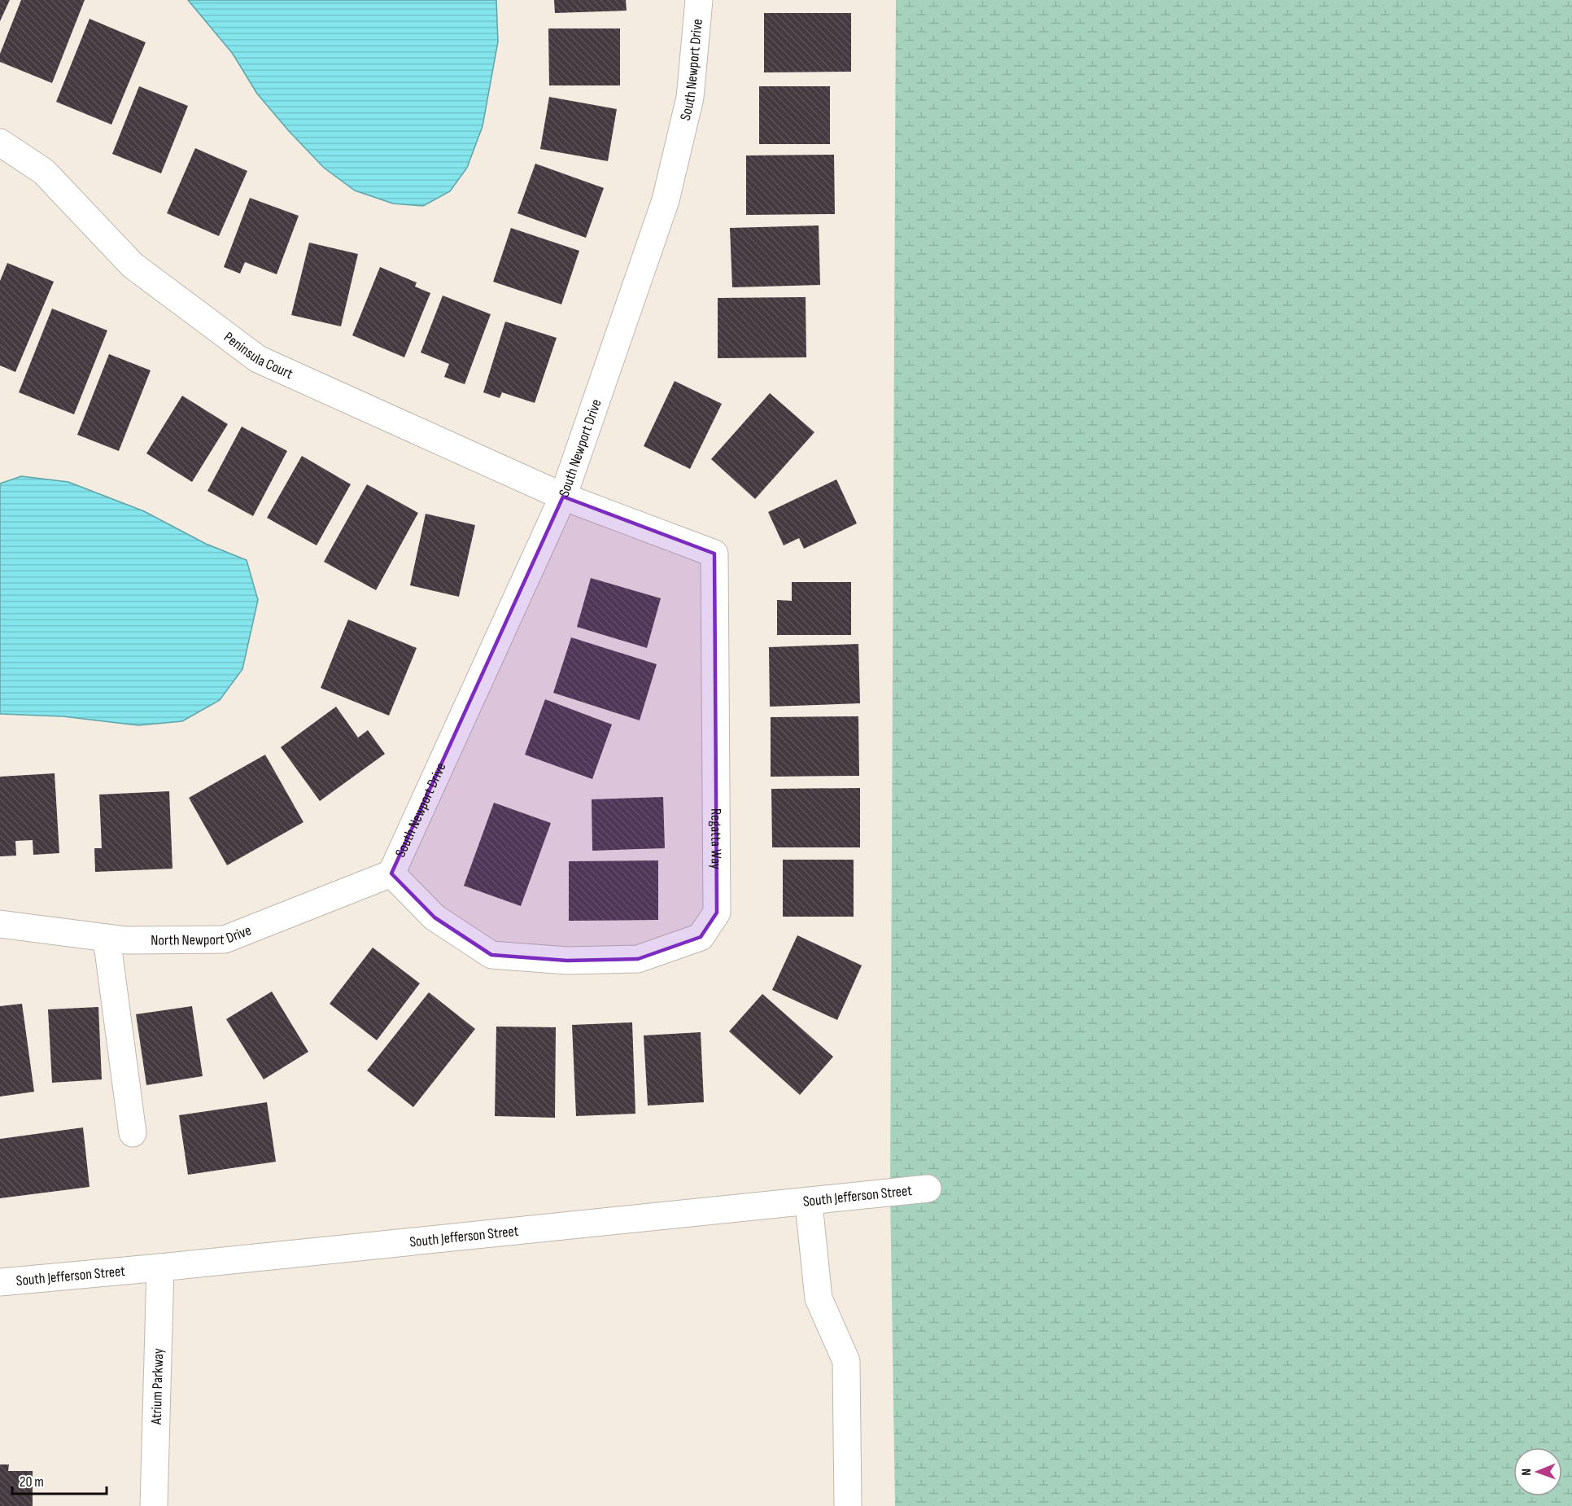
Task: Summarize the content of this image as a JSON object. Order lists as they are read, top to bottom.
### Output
{
  "streets": {
    "street": [
      "South Newport Drive",
      "Peninsula Court",
      "Regatta Way",
      "North Newport Drive",
      "South Jefferson Street",
      "Atrium Parkway"
    ]
  },
  "crossings": [
    ["South Newport Drive", "Peninsula Court"],
    ["South Newport Drive", "Regatta Way"],
    ["South Newport Drive", "North Newport Drive"],
    ["Peninsula Court", "Regatta Way"],
    ["Regatta Way", "North Newport Drive"],
    ["South Jefferson Street", "Atrium Parkway"]
  ],
  "scale_bar": "20 m",
  "north": "left"
}
